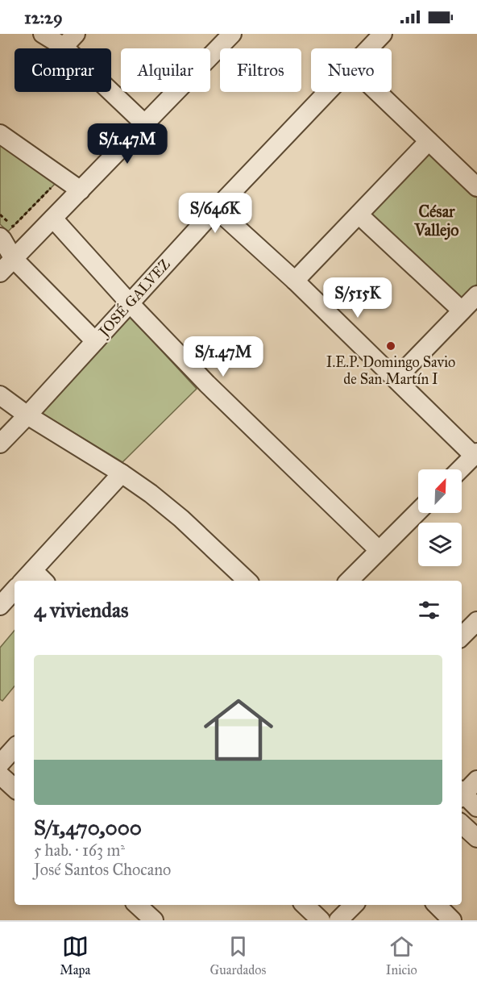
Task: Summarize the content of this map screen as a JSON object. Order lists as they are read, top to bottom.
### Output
{
  "streets": {
    "street": ["JOSÉ GALVEZ"]
  },
  "districts": ["César Vallejo"],
  "places": ["I.E.P. Domingo Savio de San Martín I"],
  "north": "top right",
  "page": {
    "status": "12:29",
    "chip": [
      "Comprar",
      "Alquilar",
      "Filtros",
      "Nuevo"
    ],
    "price": [
      "S/1.47M",
      "S/646K",
      "S/515K",
      "S/1.47M"
    ],
    "heading": "4 viviendas",
    "list": [
      {
        "name": "S/1,470,000",
        "note": "5 hab. · 163 m² · José Santos Chocano"
      }
    ],
    "tabs": ["Mapa", "Guardados", "Inicio"]
  }
}
